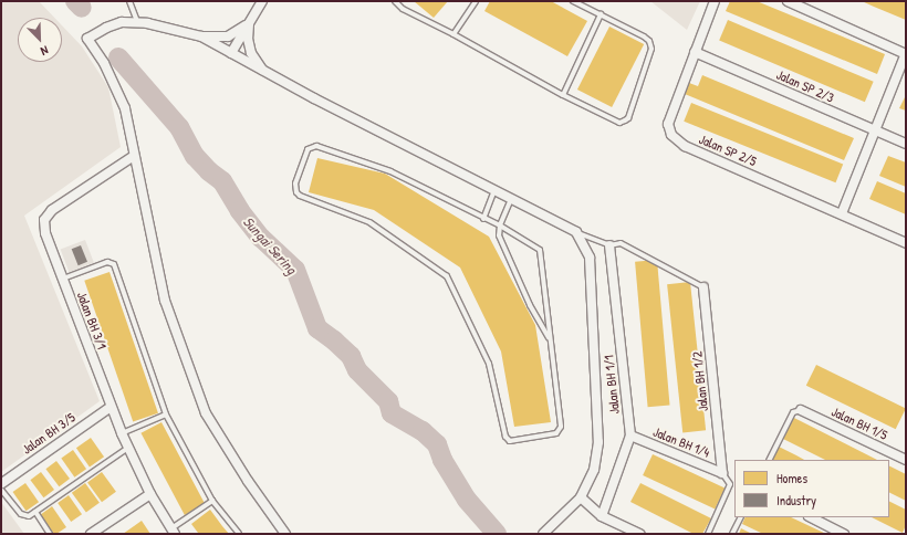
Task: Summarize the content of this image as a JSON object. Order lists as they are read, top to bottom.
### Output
{
  "streets": {
    "street": [
      "Jalan SP 2/3",
      "Jalan SP 2/5",
      "Jalan BH 3/1",
      "Jalan BH 1/2",
      "Jalan BH 1/1",
      "Jalan BH 1/5",
      "Jalan BH 3/5",
      "Jalan BH 1/4"
    ]
  },
  "crossings": [
    ["Jalan SP 2/3", "Jalan SP 2/5"],
    ["Jalan BH 3/1", "Jalan BH 3/5"],
    ["Jalan BH 1/2", "Jalan BH 1/4"],
    ["Jalan BH 1/1", "Jalan BH 1/4"]
  ],
  "water": ["Sungai Sering"],
  "legend": ["Homes", "Industry"],
  "north": "bottom right"
}
